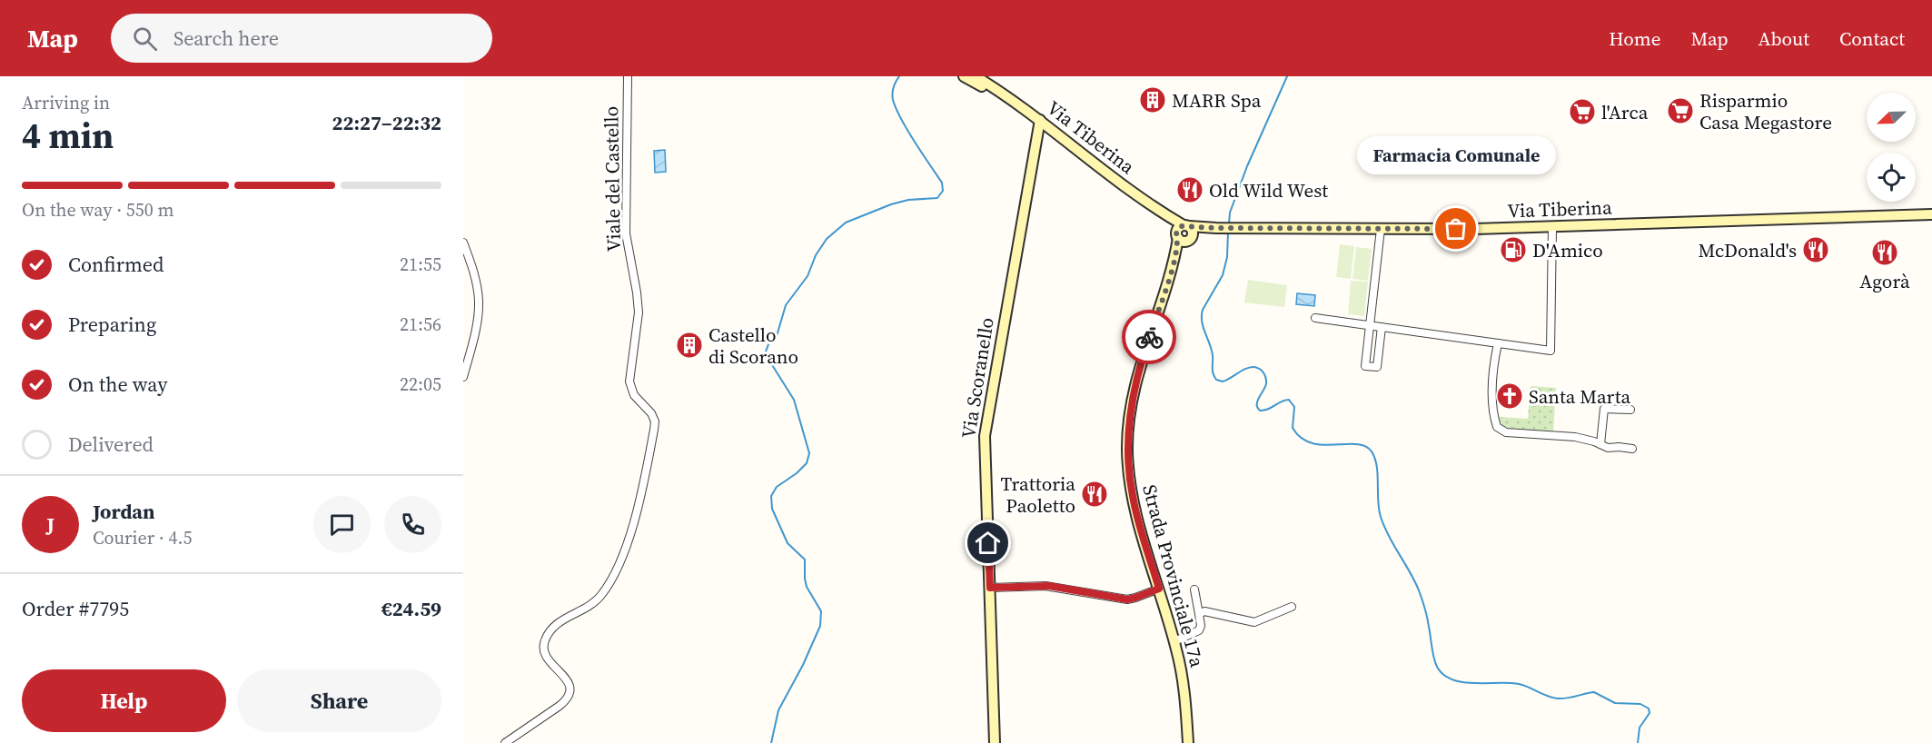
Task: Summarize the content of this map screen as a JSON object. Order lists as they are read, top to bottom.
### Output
{
  "streets": {
    "main road": ["Via Tiberina", "Via Scoranello", "Strada Provinciale 17a"],
    "street": ["Viale del Castello"]
  },
  "crossings": [
    ["Via Tiberina", "Via Scoranello"],
    ["Via Tiberina", "Strada Provinciale 17a"]
  ],
  "places": {
    "building": ["MARR Spa", "Castello di Scorano"],
    "supermarket": ["Risparmio Casa Megastore", "l'Arca"],
    "restaurant": [
      "Old Wild West",
      "McDonald's",
      "Agorà",
      "Trattoria Paoletto"
    ],
    "other": ["Farmacia Comunale"],
    "fuel station": ["D'Amico"],
    "church": ["Santa Marta"]
  },
  "north": "bottom left",
  "page": {
    "header": "Map",
    "search": "Search here",
    "nav": [
      "Home",
      "Map",
      "About",
      "Contact"
    ],
    "heading": ["4 min", "Arriving in", "22:27–22:32"],
    "panel": [
      "Jordan",
      "Courier · 4.5",
      "Order #7795",
      "€24.59"
    ],
    "bubble": "Farmacia Comunale",
    "bar": "On the way · 550 m",
    "list": [
      ["Confirmed", "21:55"],
      ["Preparing", "21:56"],
      ["On the way", "22:05"],
      "Delivered"
    ],
    "round": "J",
    "buttons": ["Help", "Share"]
  }
}
